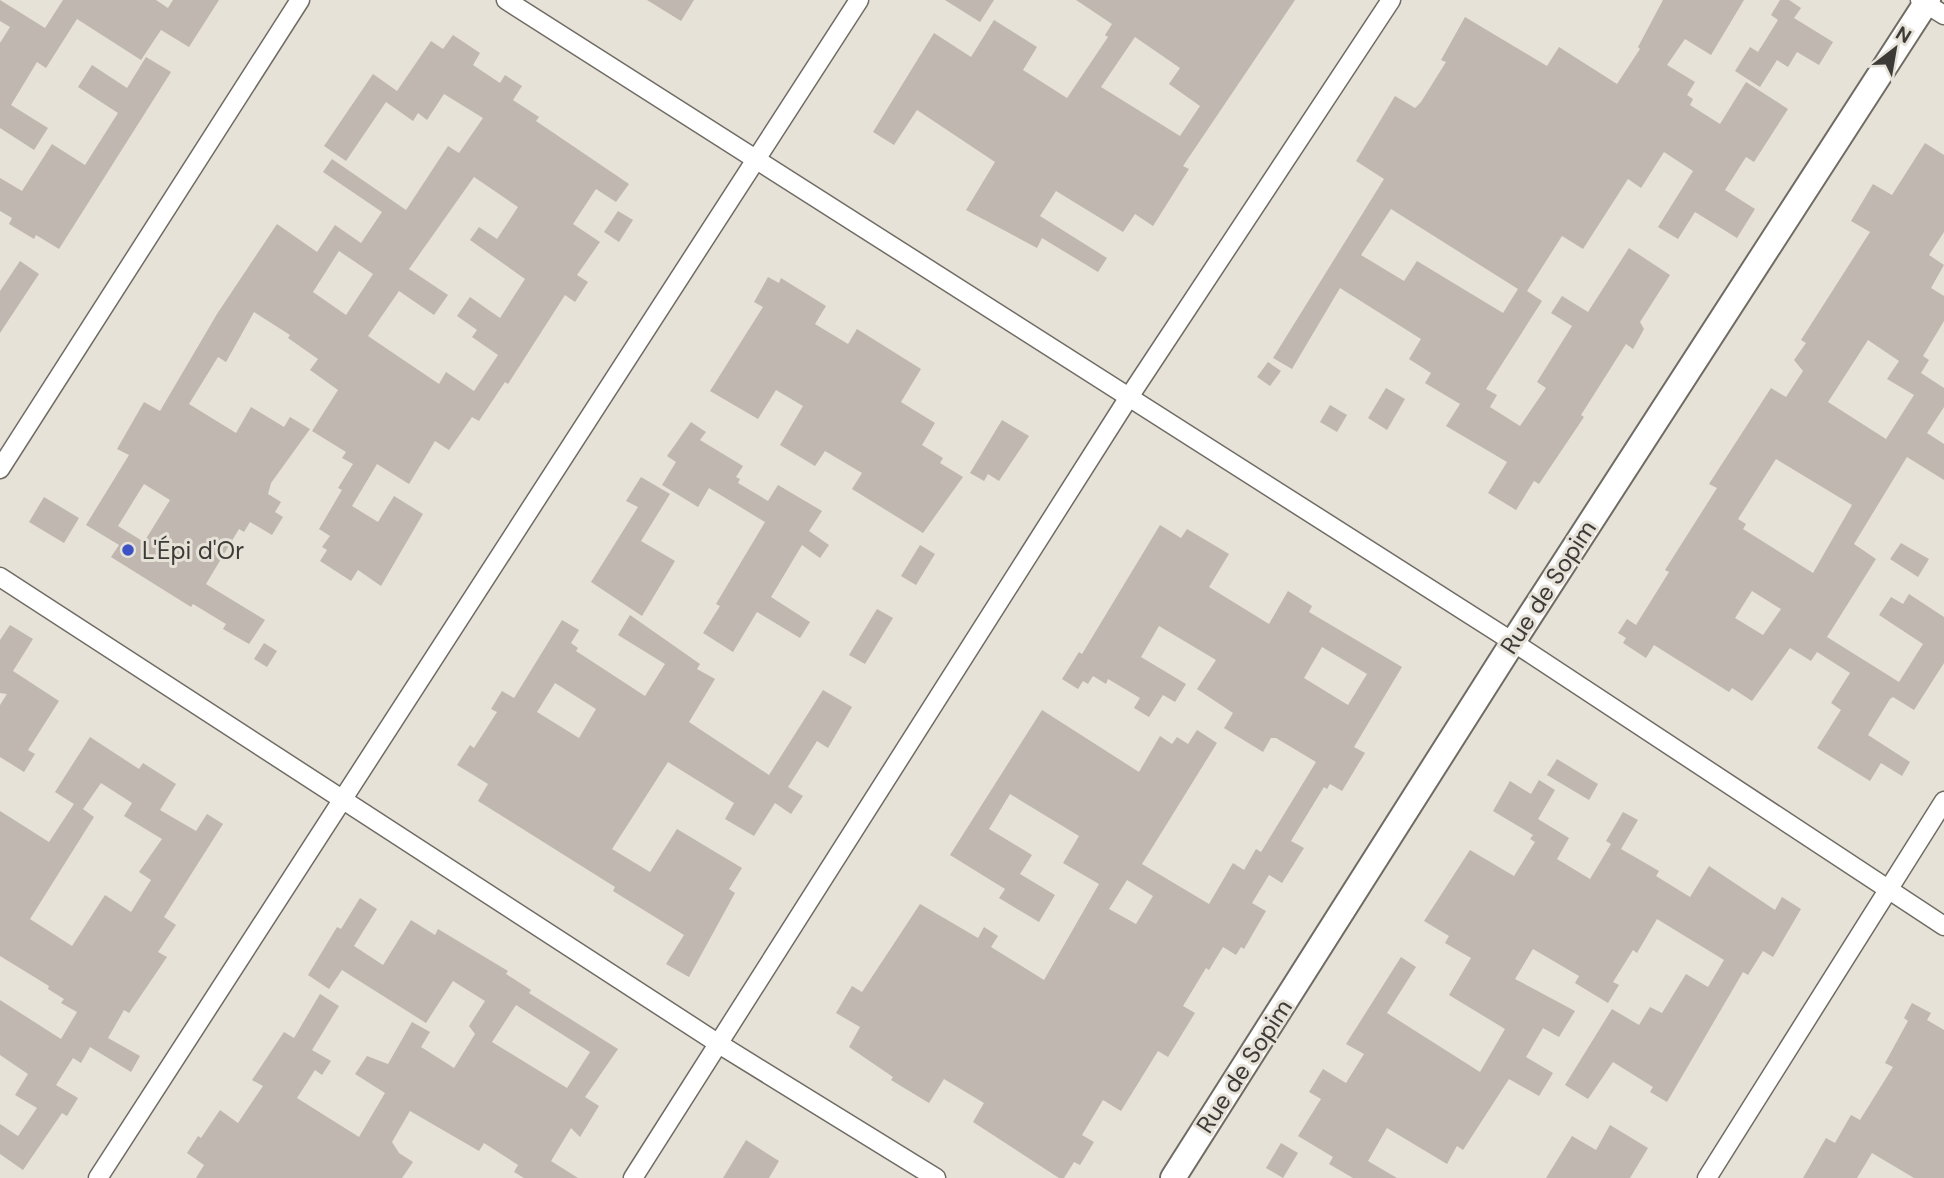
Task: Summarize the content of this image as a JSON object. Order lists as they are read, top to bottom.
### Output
{
  "streets": {
    "street": ["Rue de Sopim"]
  },
  "places": ["L'Épi d'Or"],
  "north": "top right"
}
